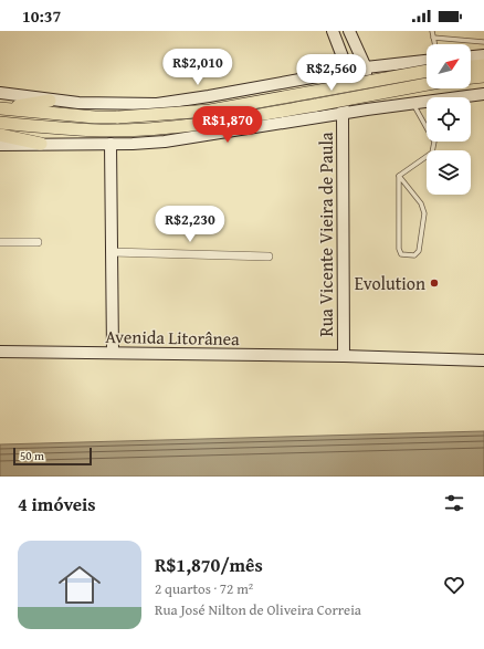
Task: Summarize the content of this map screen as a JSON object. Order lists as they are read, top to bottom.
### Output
{
  "streets": {
    "street": ["Rua Vicente Vieira de Paula", "Avenida Litorânea"]
  },
  "crossings": [
    ["Rua Vicente Vieira de Paula", "Avenida Litorânea"]
  ],
  "places": ["Evolution"],
  "scale_bar": "50 m",
  "north": "top right",
  "page": {
    "status": "10:37",
    "price": [
      "R$2,010",
      "R$2,560",
      "R$1,870",
      "R$2,230"
    ],
    "scale": "50 m",
    "heading": "4 imóveis",
    "list": [
      {
        "name": "R$1,870/mês",
        "note": "2 quartos · 72 m² · Rua José Nilton de Oliveira Correia"
      }
    ]
  }
}
